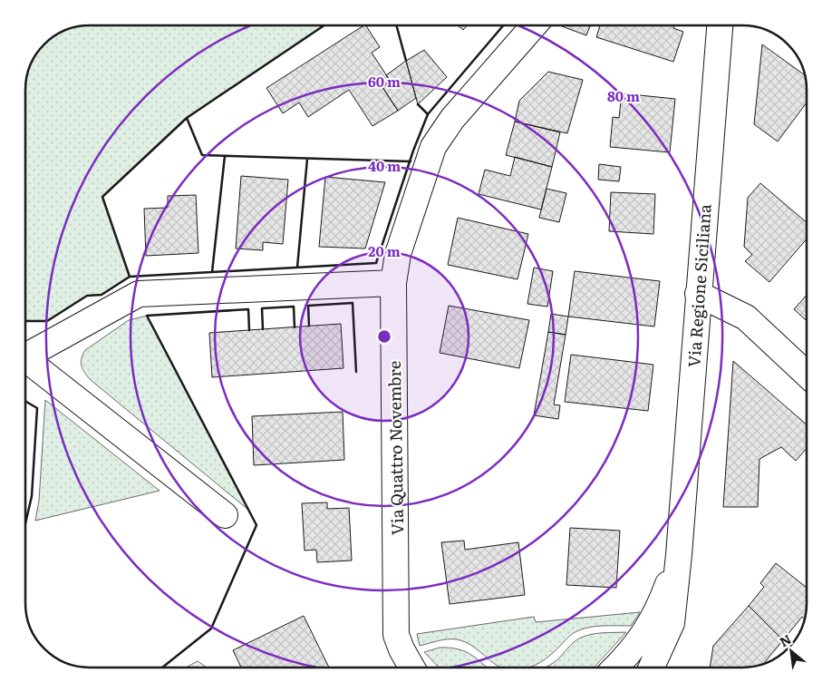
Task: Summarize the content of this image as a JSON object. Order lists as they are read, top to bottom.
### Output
{
  "streets": {
    "street": ["Via Regione Siciliana", "Via Quattro Novembre"]
  },
  "north": "top left",
  "rings": [
    "60 m",
    "80 m",
    "40 m",
    "20 m"
  ]
}
